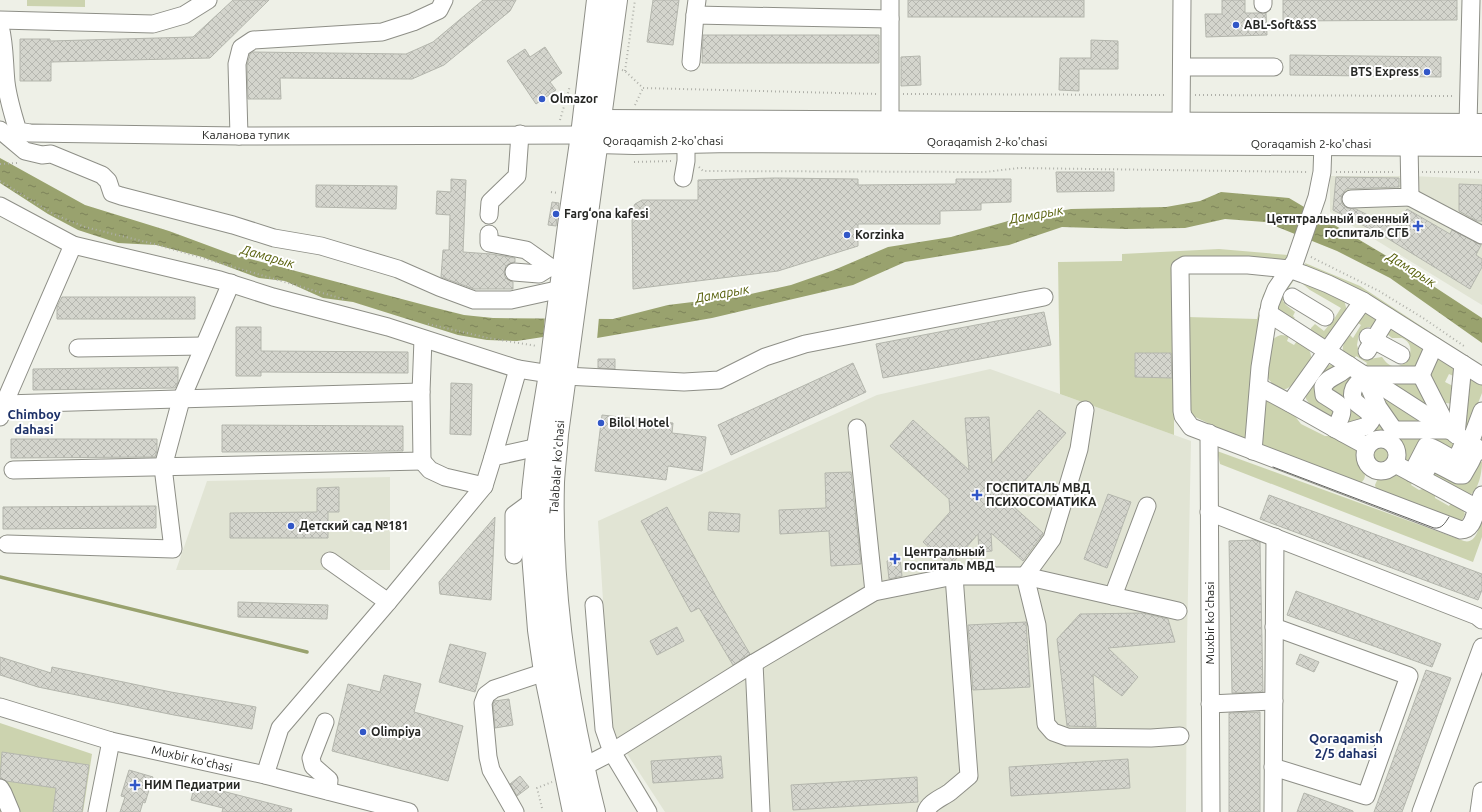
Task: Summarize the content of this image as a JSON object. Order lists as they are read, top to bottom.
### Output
{
  "streets": {
    "main road": ["Qoraqamish 2-ko'chasi", "Talabalar ko'chasi"],
    "street": ["Каланова тупик", "Muxbir ko'chasi"]
  },
  "crossings": [
    ["Каланова тупик", "Qoraqamish 2-ko'chasi"],
    ["Каланова тупик", "Talabalar ko'chasi"],
    ["Qoraqamish 2-ko'chasi", "Talabalar ko'chasi"]
  ],
  "districts": ["Chimboy dahasi", "Qoraqamish 2/5 dahasi"],
  "water": ["Дамарык"],
  "places": {
    "other": [
      "ABL-Soft&SS",
      "BTS Express",
      "Olmazor",
      "Farg‘ona kafesi",
      "Korzinka",
      "Bilol Hotel",
      "Детский сад №181",
      "Olimpiya"
    ],
    "health": [
      "Цетнтральный военный госпиталь СГБ",
      "ГОСПИТАЛЬ МВД ПСИХОСОМАТИКА",
      "Центральный госпиталь МВД",
      "НИМ Педиатрии"
    ]
  }
}
